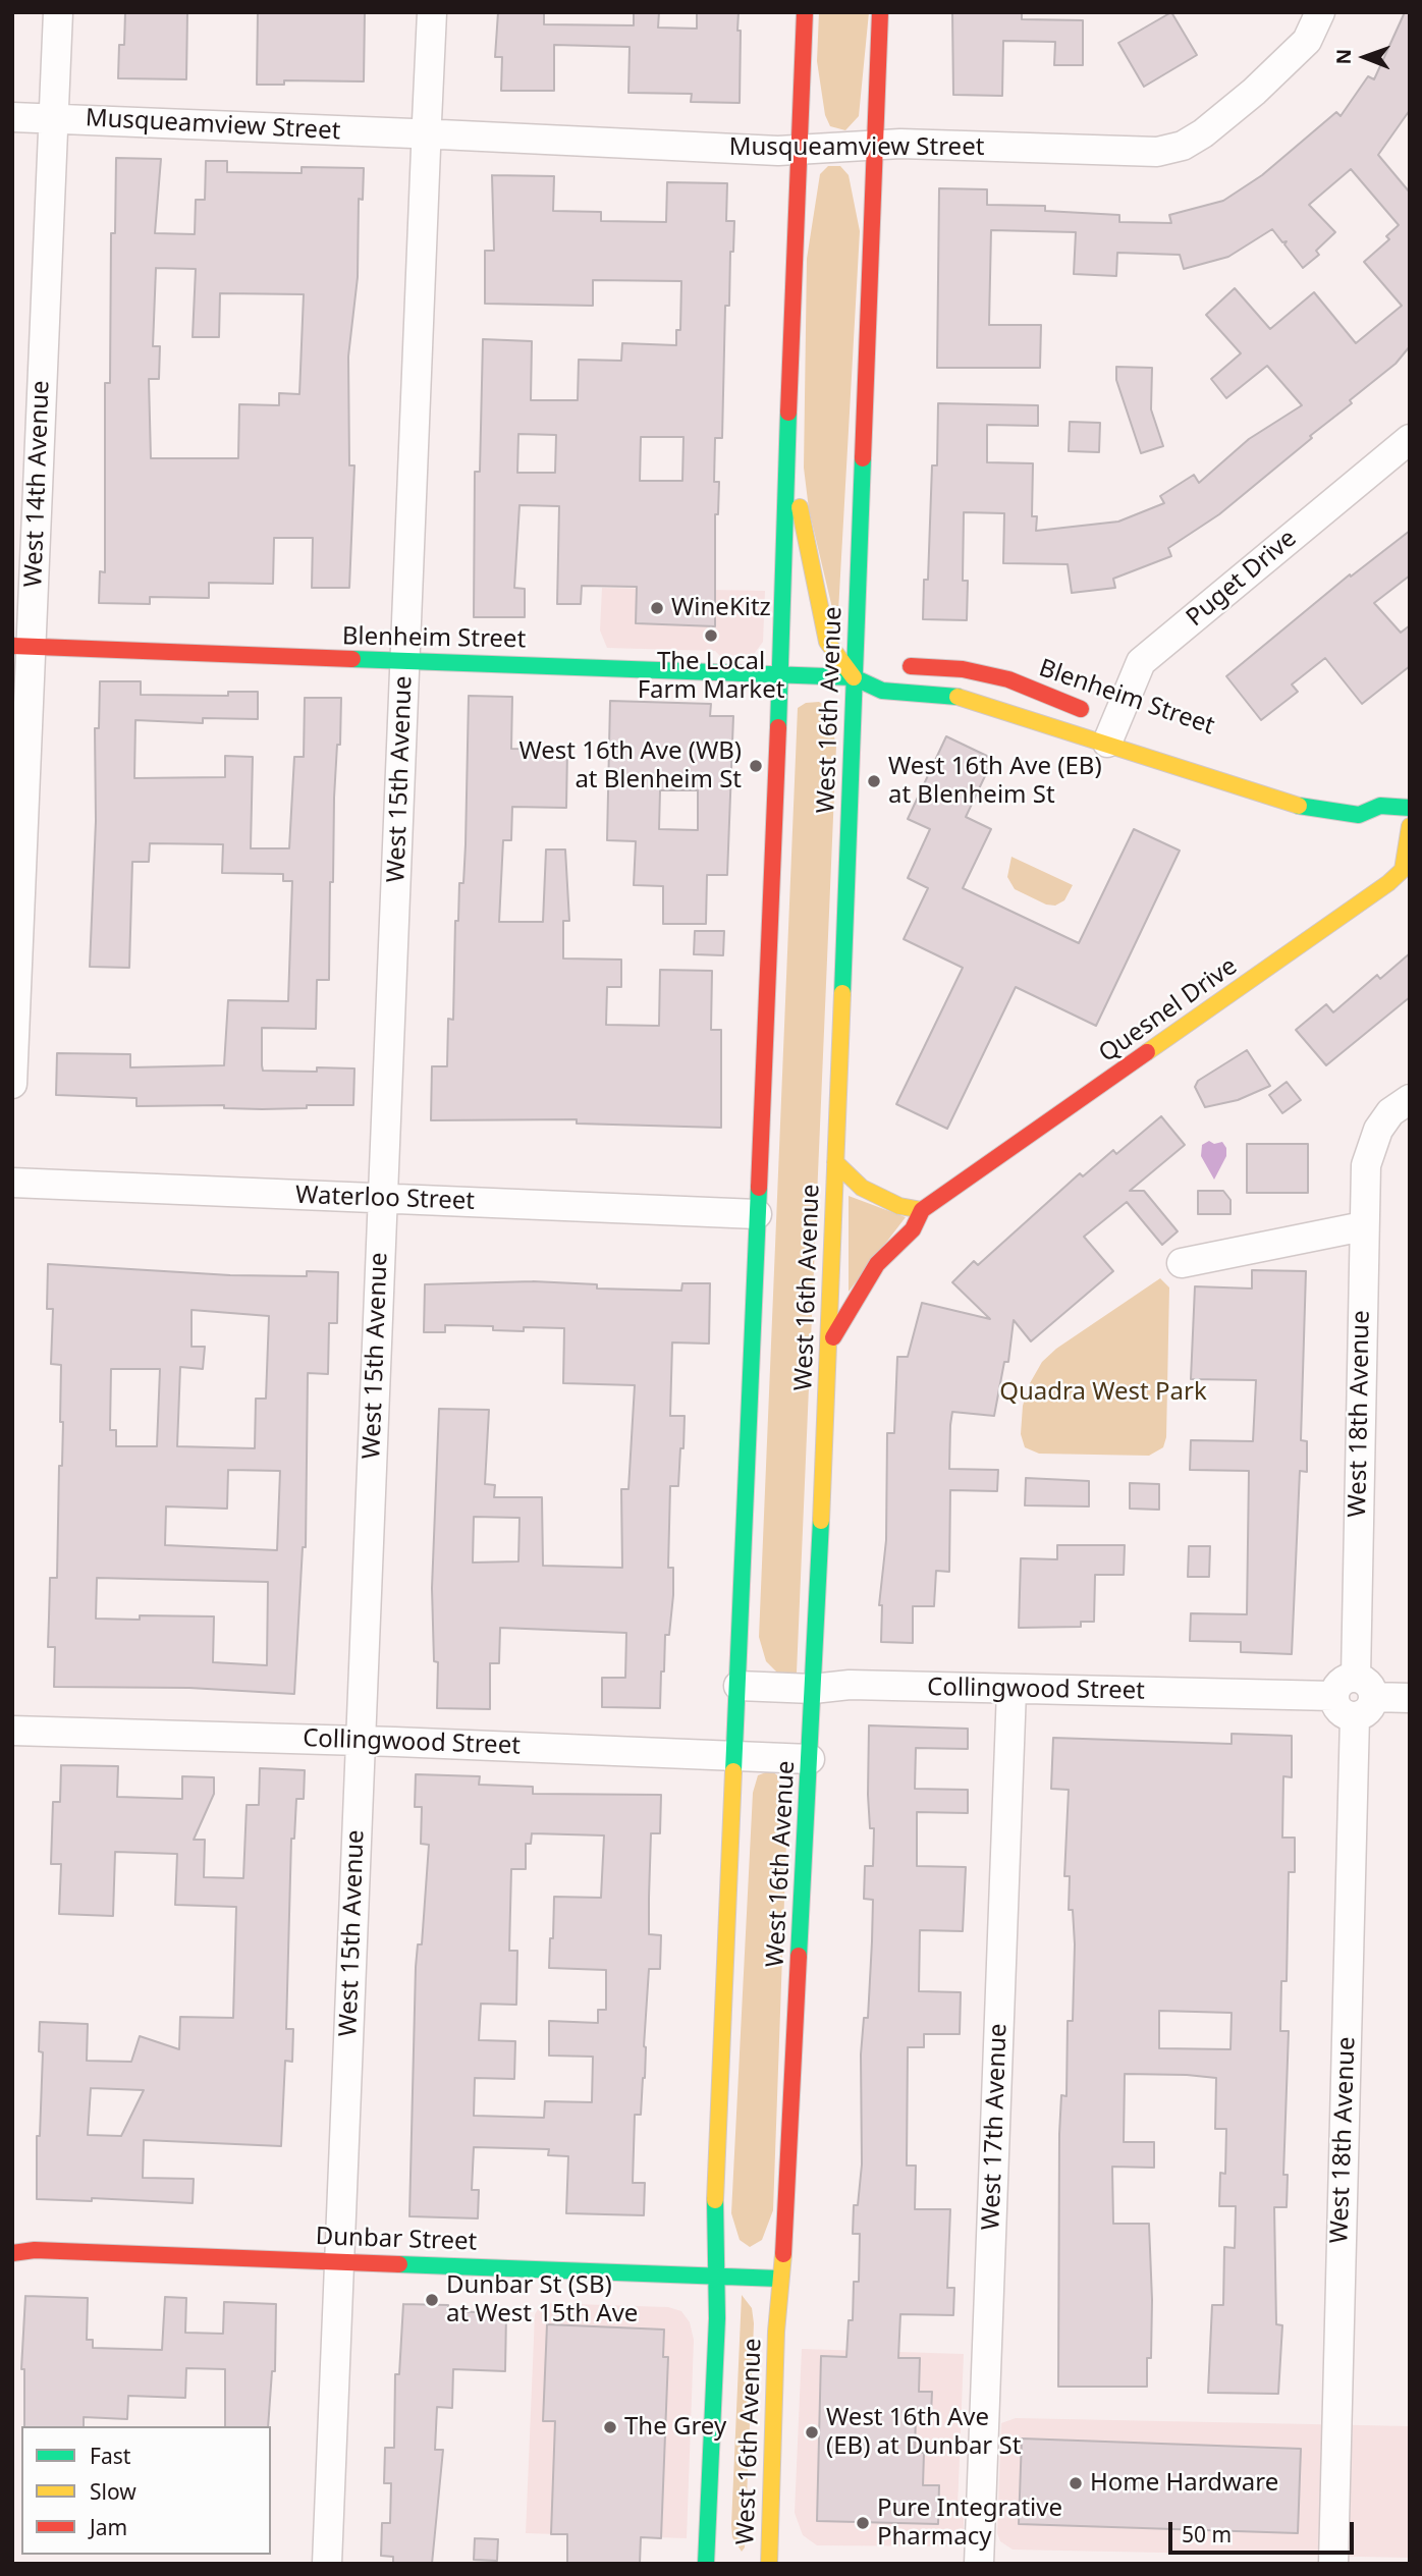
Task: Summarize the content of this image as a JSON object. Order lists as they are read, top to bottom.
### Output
{
  "streets": {
    "main road": [
      "Blenheim Street",
      "West 16th Avenue",
      "Quesnel Drive",
      "Dunbar Street"
    ],
    "street": [
      "Musqueamview Street",
      "West 14th Avenue",
      "Puget Drive",
      "West 15th Avenue",
      "Waterloo Street",
      "West 18th Avenue",
      "Collingwood Street",
      "West 17th Avenue"
    ]
  },
  "crossings": [
    ["Musqueamview Street", "West 14th Avenue"],
    ["Musqueamview Street", "West 16th Avenue"],
    ["Musqueamview Street", "West 15th Avenue"],
    ["West 14th Avenue", "Blenheim Street"],
    ["Puget Drive", "Blenheim Street"],
    ["Blenheim Street", "West 16th Avenue"],
    ["Blenheim Street", "West 15th Avenue"],
    ["West 16th Avenue", "Quesnel Drive"],
    ["West 16th Avenue", "Waterloo Street"],
    ["West 16th Avenue", "Collingwood Street"],
    ["West 16th Avenue", "Dunbar Street"],
    ["West 15th Avenue", "Waterloo Street"],
    ["West 15th Avenue", "Collingwood Street"],
    ["West 15th Avenue", "Dunbar Street"],
    ["West 18th Avenue", "Collingwood Street"],
    ["Collingwood Street", "West 17th Avenue"]
  ],
  "parks": ["Quadra West Park"],
  "places": [
    "WineKitz",
    "The Local Farm Market",
    "West 16th Ave (WB) at Blenheim St",
    "West 16th Ave (EB) at Blenheim St",
    "Dunbar St (SB) at West 15th Ave",
    "The Grey",
    "West 16th Ave (EB) at Dunbar St",
    "Home Hardware",
    "Pure Integrative Pharmacy"
  ],
  "legend": ["Fast", "Slow", "Jam"],
  "scale_bar": "50 m",
  "north": "left"
}
